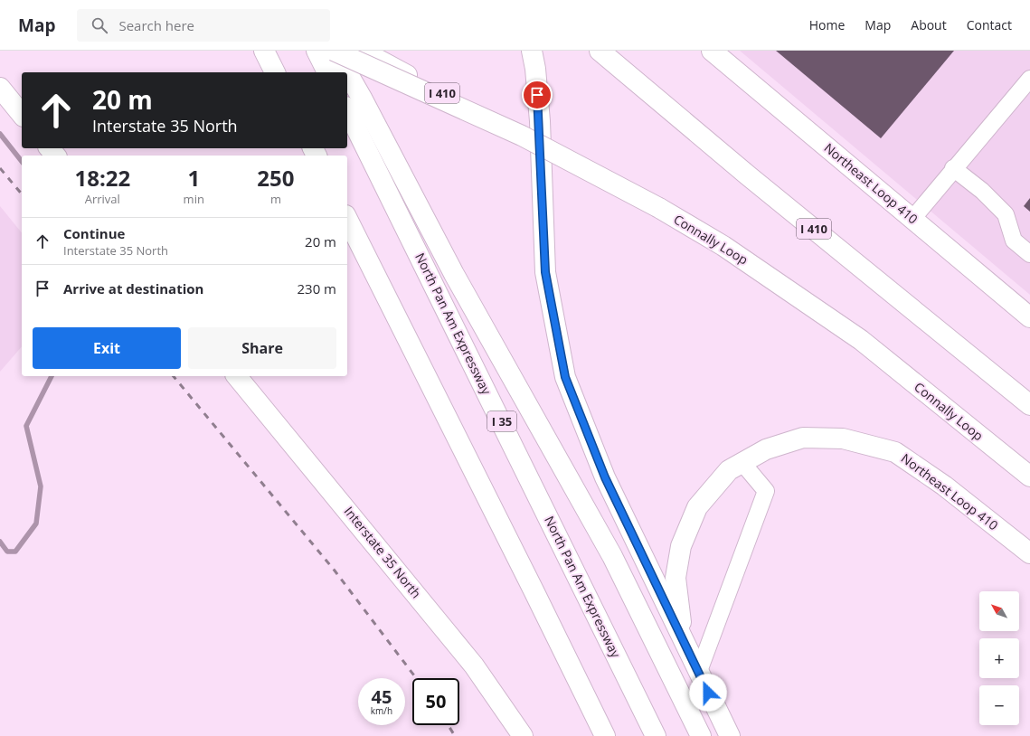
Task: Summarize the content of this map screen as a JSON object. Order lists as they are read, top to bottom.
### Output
{
  "streets": {
    "main road": [
      "I 410",
      "Northeast Loop 410",
      "Connally Loop",
      "North Pan Am Expressway",
      "I 35",
      "Interstate 35 North"
    ]
  },
  "north": "top left",
  "page": {
    "header": "Map",
    "search": "Search here",
    "nav": [
      "Home",
      "Map",
      "About",
      "Contact"
    ],
    "turn": ["20 m", "Interstate 35 North"],
    "eta": [
      "18:22",
      "Arrival",
      "1",
      "min",
      "250",
      "m"
    ],
    "list": [
      {
        "name": "Continue",
        "note": "Interstate 35 North",
        "value": "20 m"
      },
      {
        "name": "Arrive at destination",
        "value": "230 m"
      }
    ],
    "buttons": ["Exit", "Share"],
    "map_buttons": ["+", "−"],
    "speed": "45 km/h",
    "limit": "50"
  }
}
